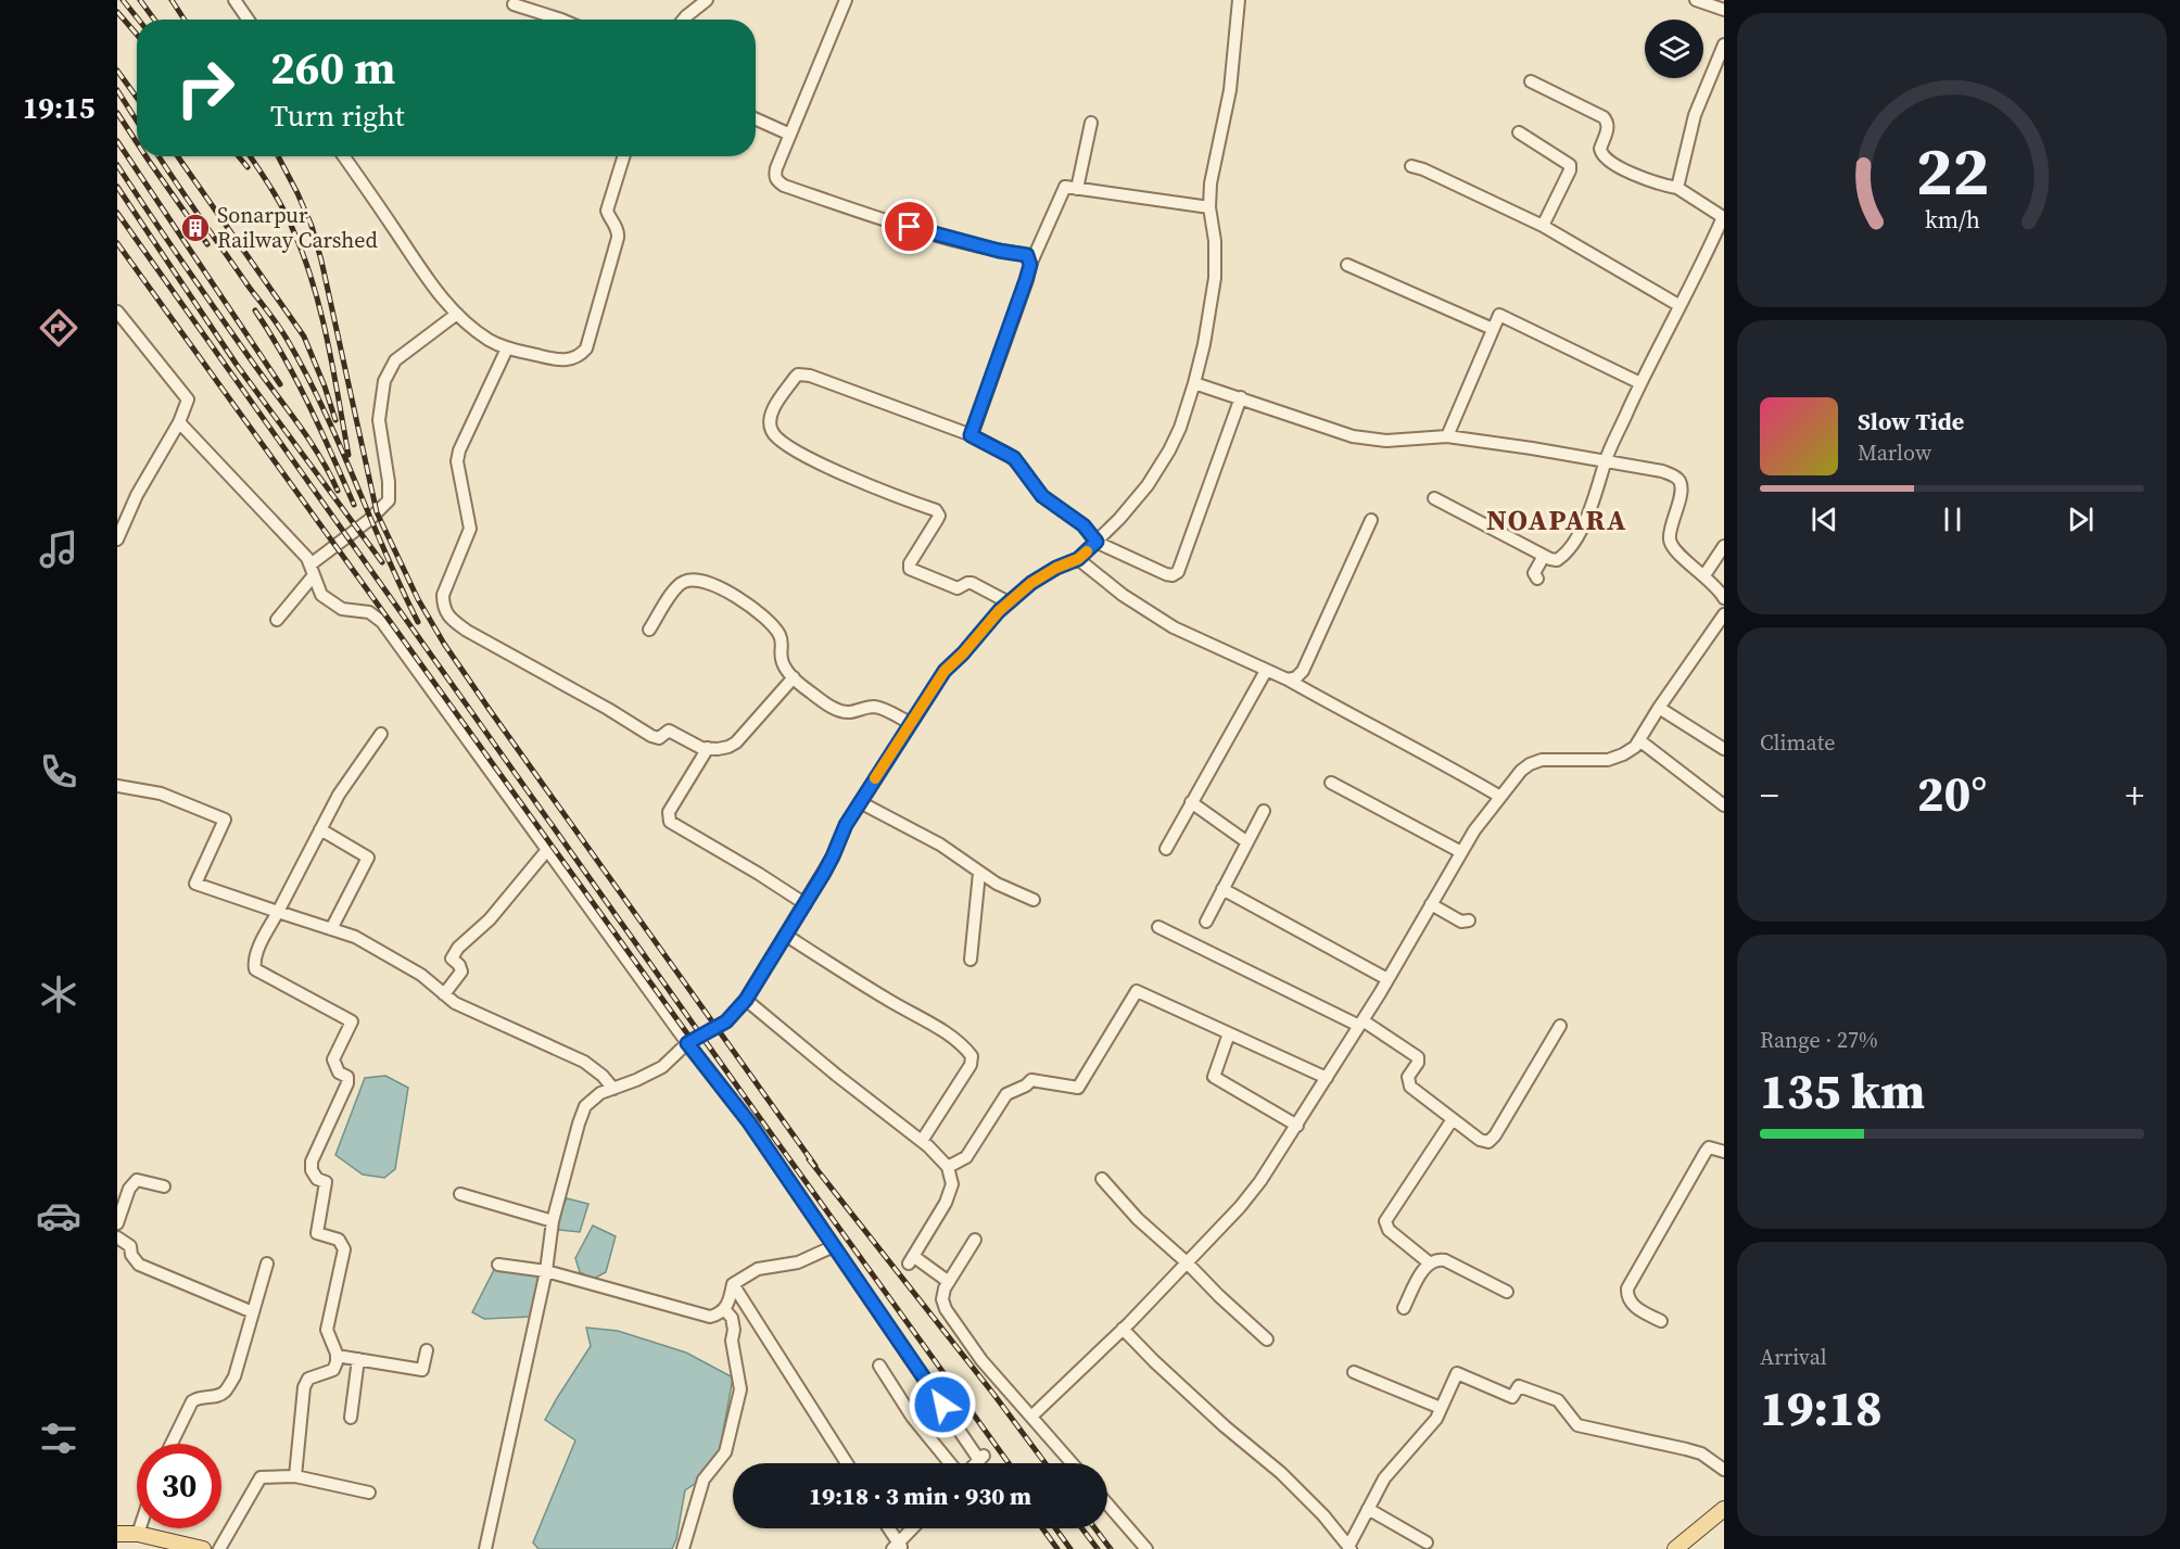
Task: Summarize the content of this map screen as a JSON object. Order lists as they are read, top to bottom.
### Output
{
  "districts": ["NOAPARA"],
  "places": {
    "building": ["Sonarpur Railway Carshed"]
  },
  "page": {
    "tabs": "19:15",
    "turn": ["260 m", "Turn right"],
    "song": ["Slow Tide", "Marlow"],
    "tile": [
      "Climate",
      ["Range · 27%", "135 km"],
      ["Arrival", "19:18"]
    ],
    "heat": ["−", "20°", "+"],
    "limit": "30",
    "trip": "19:18 · 3 min · 930 m",
    "gauge": ["22", "km/h"]
  }
}
